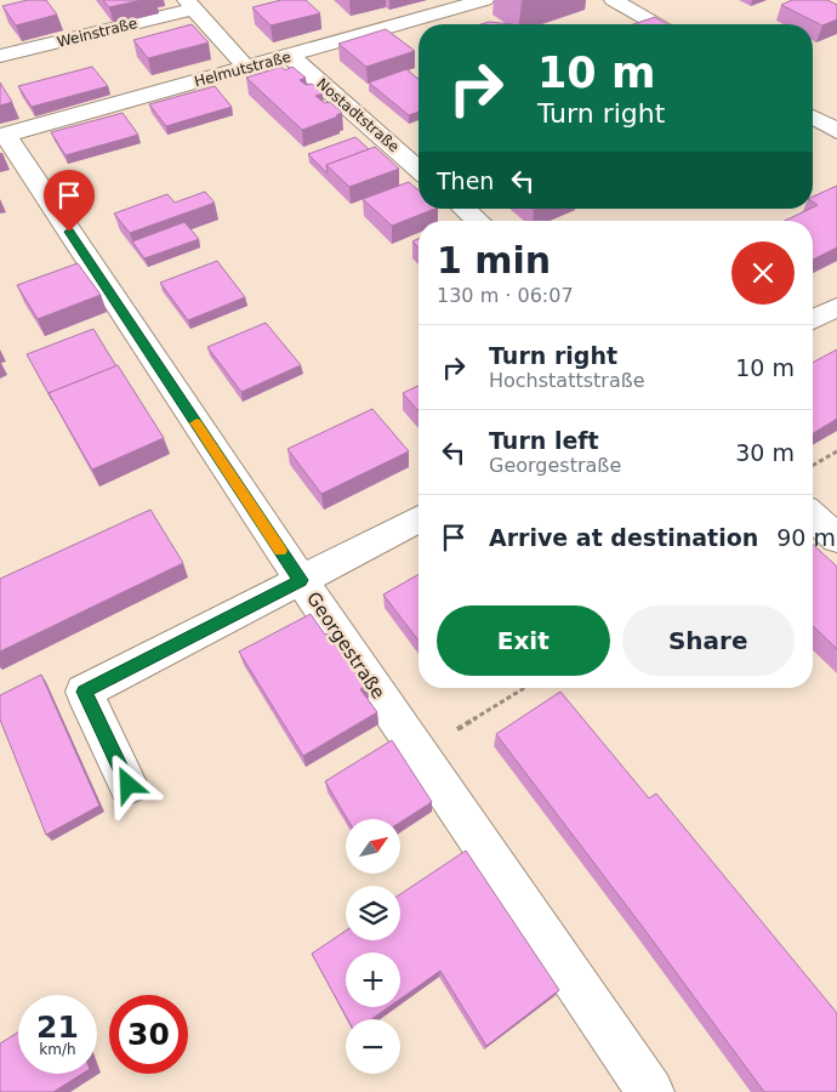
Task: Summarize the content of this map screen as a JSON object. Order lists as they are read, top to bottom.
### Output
{
  "streets": {
    "street": [
      "Weinstraße",
      "Helmutstraße",
      "Nostadtstraße",
      "Georgestraße"
    ]
  },
  "crossings": [
    ["Weinstraße", "Helmutstraße"],
    ["Helmutstraße", "Nostadtstraße"],
    ["Helmutstraße", "Georgestraße"]
  ],
  "north": "top right",
  "page": {
    "turn": ["10 m", "Turn right"],
    "then": "Then",
    "heading": ["1 min", "130 m · 06:07"],
    "list": [
      {
        "name": "Turn right",
        "note": "Hochstattstraße",
        "value": "10 m"
      },
      {
        "name": "Turn left",
        "note": "Georgestraße",
        "value": "30 m"
      },
      {
        "name": "Arrive at destination",
        "value": "90 m"
      }
    ],
    "buttons": ["Exit", "Share"],
    "map_buttons": ["+", "−"],
    "speed": "21 km/h",
    "limit": "30"
  }
}
